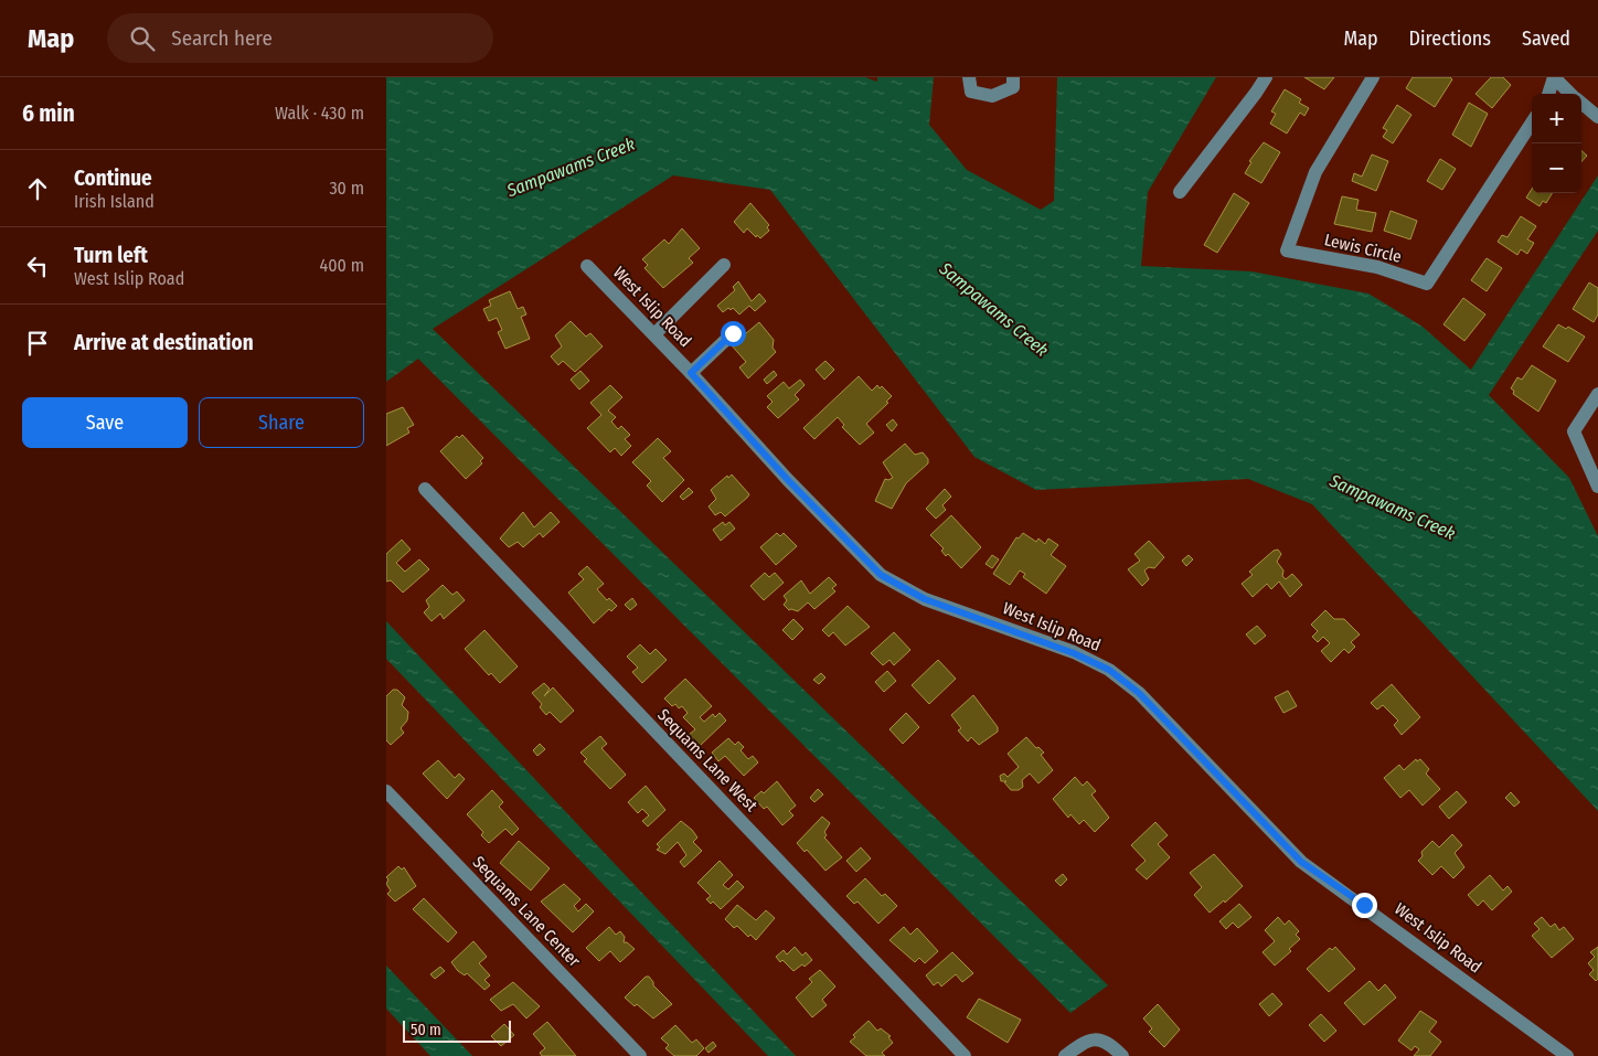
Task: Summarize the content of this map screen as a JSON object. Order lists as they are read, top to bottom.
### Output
{
  "streets": {
    "street": [
      "Lewis Circle",
      "West Islip Road",
      "Sequams Lane West",
      "Sequams Lane Center"
    ]
  },
  "water": ["Sampawams Creek"],
  "scale_bar": "50 m",
  "page": {
    "header": "Map",
    "search": "Search here",
    "nav": ["Map", "Directions", "Saved"],
    "heading": ["6 min", "Walk · 430 m"],
    "map_buttons": ["+", "−"],
    "list": [
      ["Continue", "Irish Island", "30 m"],
      ["Turn left", "West Islip Road", "400 m"],
      "Arrive at destination"
    ],
    "buttons": ["Save", "Share"],
    "scale": "50 m"
  }
}
